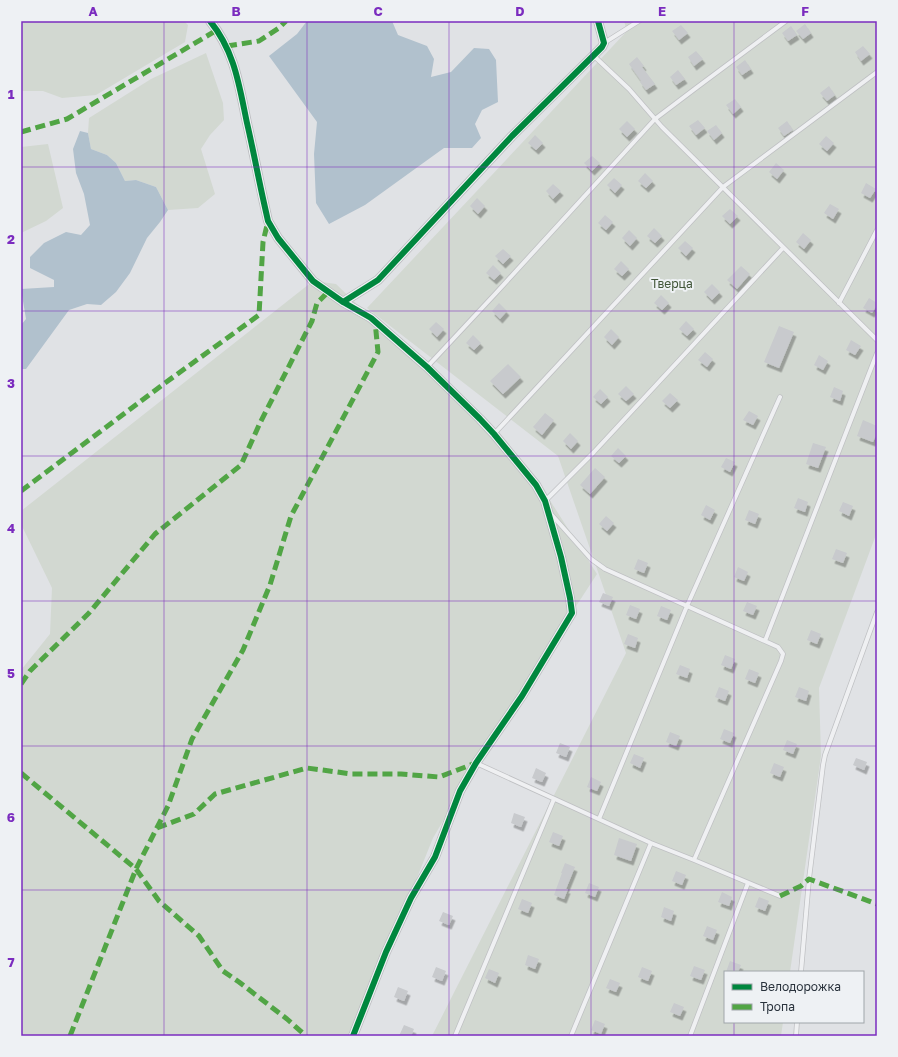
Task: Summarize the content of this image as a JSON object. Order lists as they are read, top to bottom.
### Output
{
  "parks": ["Тверца"],
  "legend": ["Велодорожка", "Тропа"],
  "grid": {
    "columns": [
      "A",
      "B",
      "C",
      "D",
      "E",
      "F"
    ],
    "rows": [
      "1",
      "2",
      "3",
      "4",
      "5",
      "6",
      "7"
    ]
  }
}
